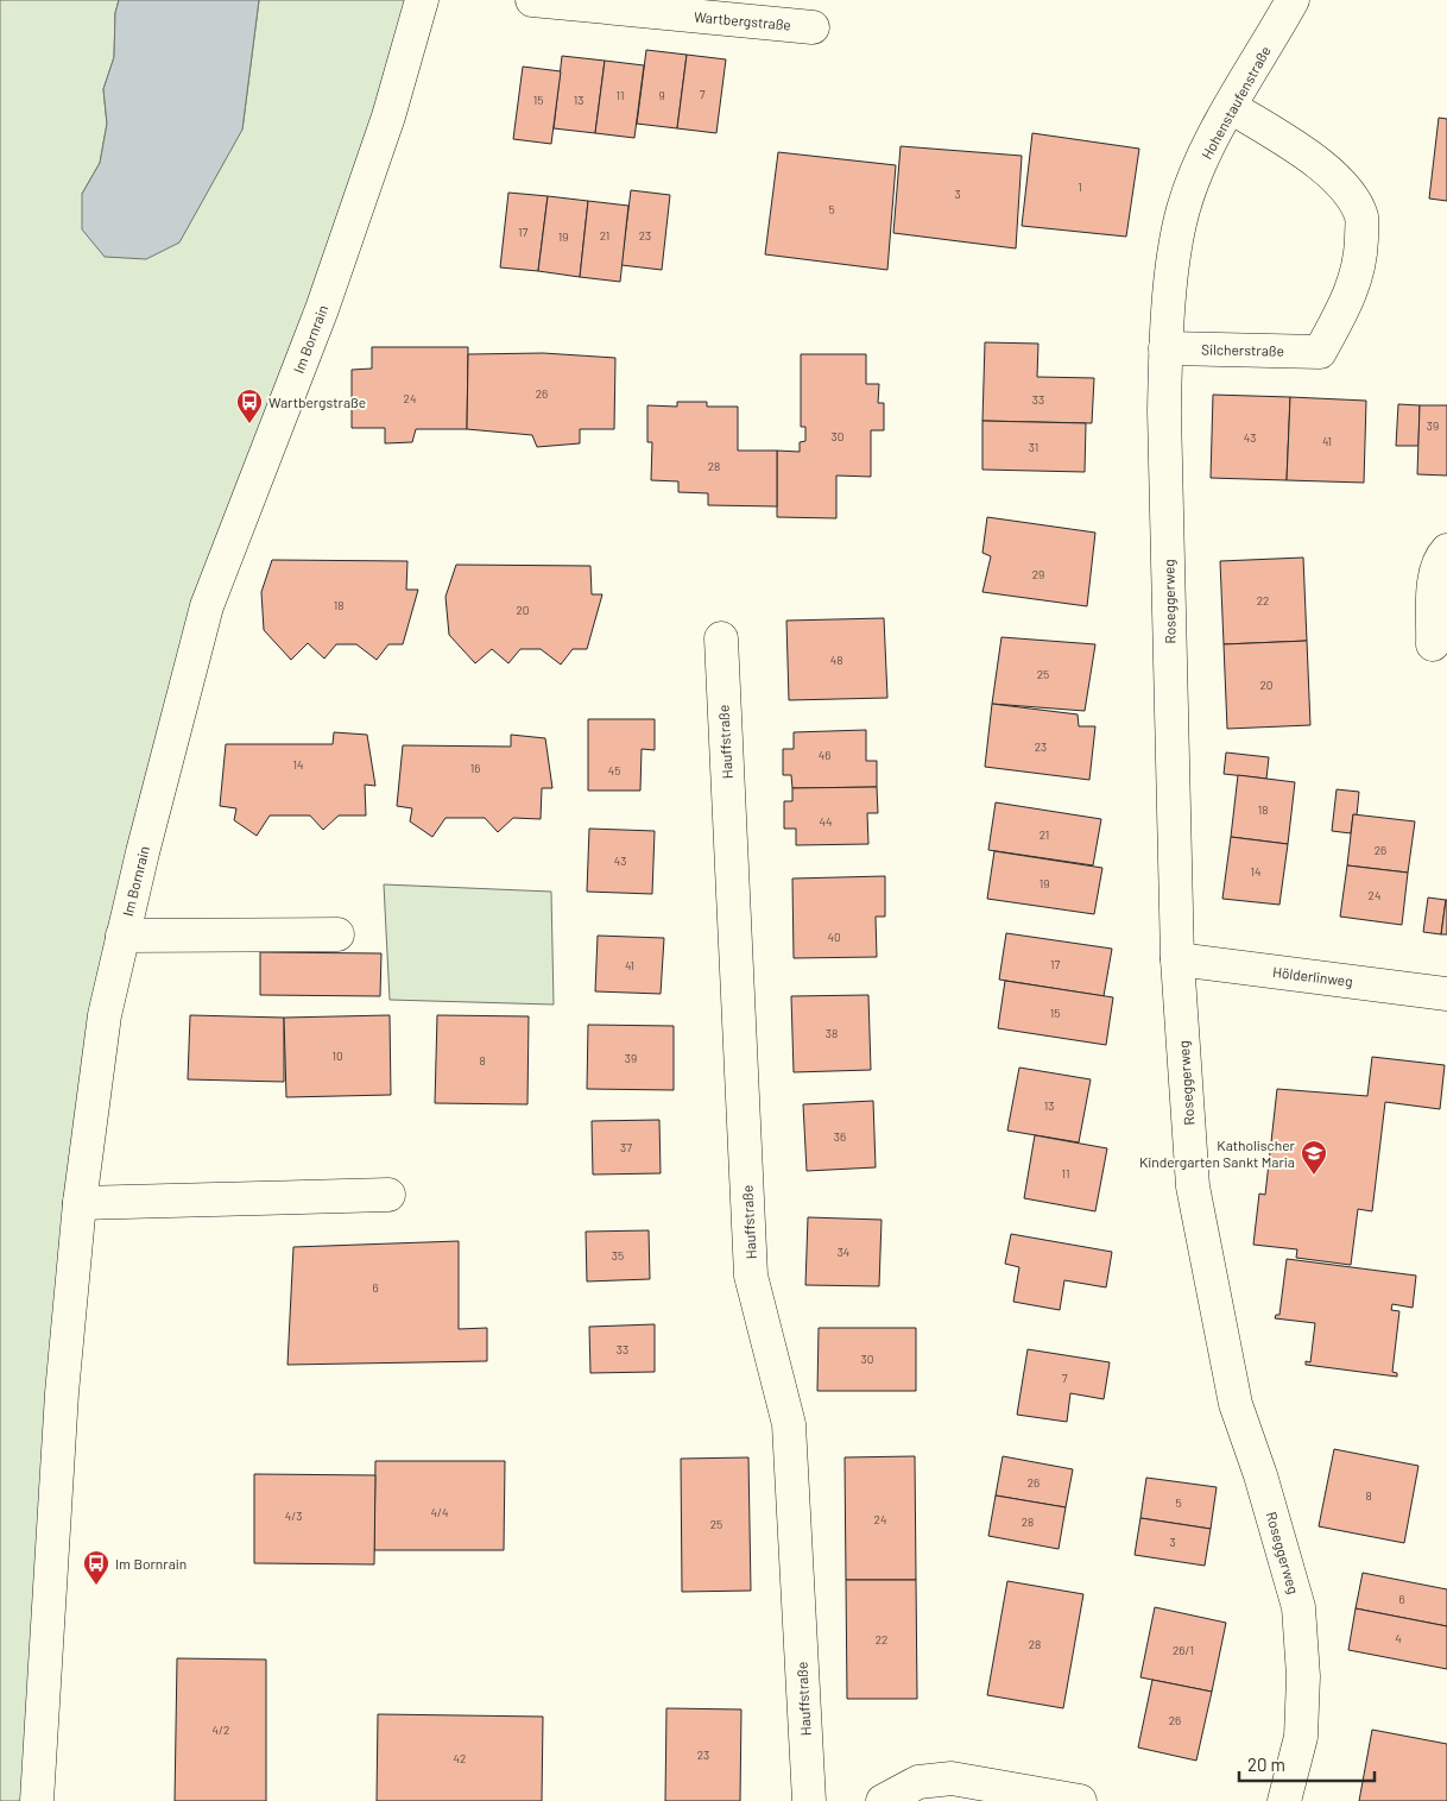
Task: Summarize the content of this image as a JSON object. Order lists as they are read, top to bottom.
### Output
{
  "streets": {
    "street": [
      "Wartbergstraße",
      "Hohenstaufenstraße",
      "Im Bornrain",
      "Silcherstraße",
      "Roseggerweg",
      "Hauffstraße",
      "Hölderlinweg"
    ]
  },
  "crossings": [
    ["Hohenstaufenstraße", "Silcherstraße"],
    ["Hohenstaufenstraße", "Roseggerweg"],
    ["Silcherstraße", "Roseggerweg"],
    ["Roseggerweg", "Hölderlinweg"]
  ],
  "places": {
    "bus stop": ["Wartbergstraße", "Im Bornrain"],
    "school or university": ["Katholischer Kindergarten Sankt Maria"]
  },
  "house_numbers": [
    "7",
    "11",
    "9",
    "15",
    "13",
    "1",
    "3",
    "5",
    "17",
    "21",
    "23",
    "19",
    "26",
    "24",
    "33",
    "39",
    "30",
    "43",
    "41",
    "31",
    "28",
    "29",
    "22",
    "18",
    "20",
    "48",
    "25",
    "20",
    "23",
    "46",
    "14",
    "16",
    "45",
    "18",
    "44",
    "21",
    "26",
    "43",
    "14",
    "19",
    "24",
    "40",
    "17",
    "41",
    "15",
    "38",
    "10",
    "39",
    "8",
    "13",
    "36",
    "37",
    "11",
    "34",
    "35",
    "6",
    "33",
    "30",
    "7",
    "26",
    "8",
    "5",
    "4/4",
    "4/3",
    "24",
    "28",
    "25",
    "3",
    "6",
    "4",
    "22",
    "28",
    "26/1",
    "26",
    "4/2",
    "23",
    "42"
  ],
  "scale_bar": "20 m"
}
